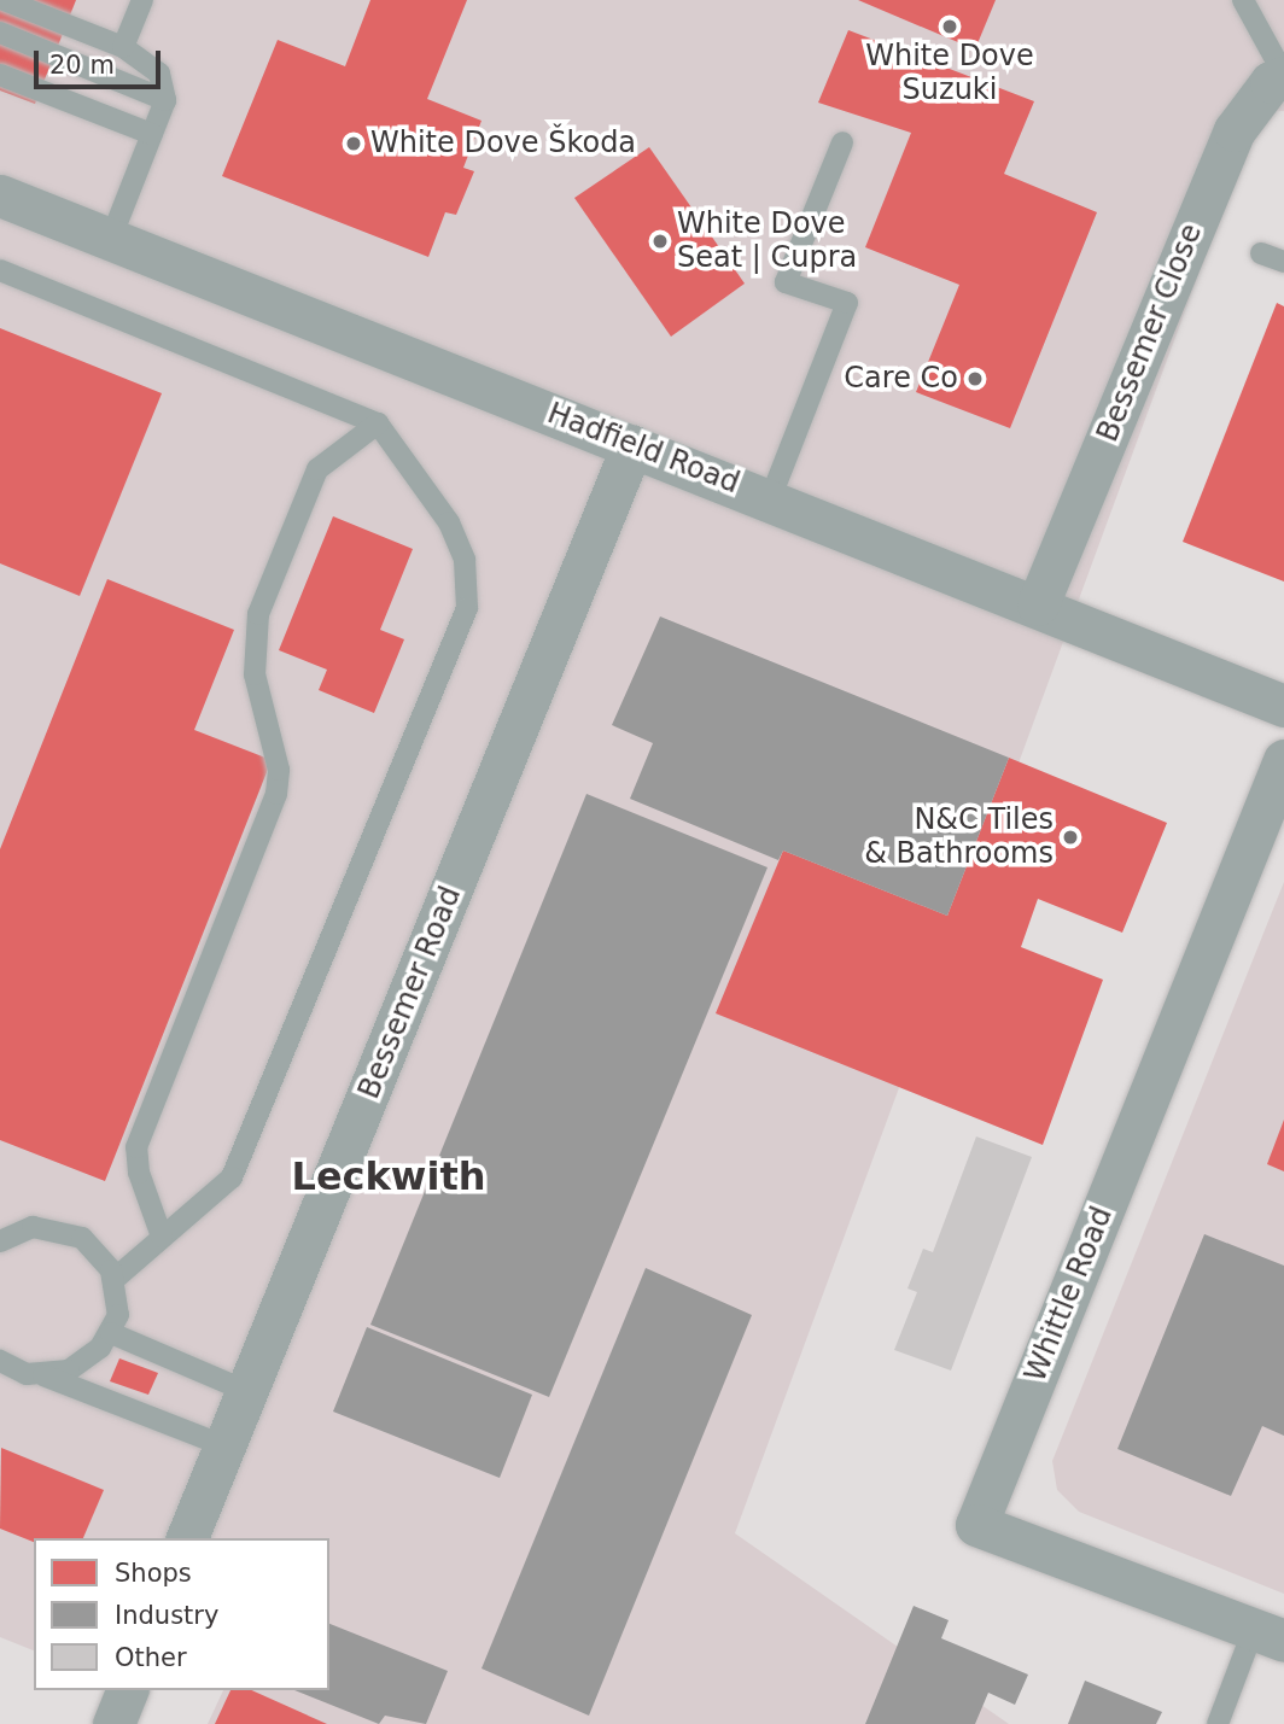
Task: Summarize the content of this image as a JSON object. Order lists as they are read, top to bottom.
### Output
{
  "streets": {
    "street": [
      "Bessemer Close",
      "Hadfield Road",
      "Bessemer Road",
      "Whittle Road"
    ]
  },
  "crossings": [
    ["Bessemer Close", "Hadfield Road"],
    ["Hadfield Road", "Bessemer Road"]
  ],
  "districts": ["Leckwith"],
  "places": [
    "White Dove Suzuki",
    "White Dove Škoda",
    "White Dove Seat | Cupra",
    "Care Co",
    "N&C Tiles & Bathrooms"
  ],
  "legend": ["Shops", "Industry", "Other"],
  "scale_bar": "20 m"
}
